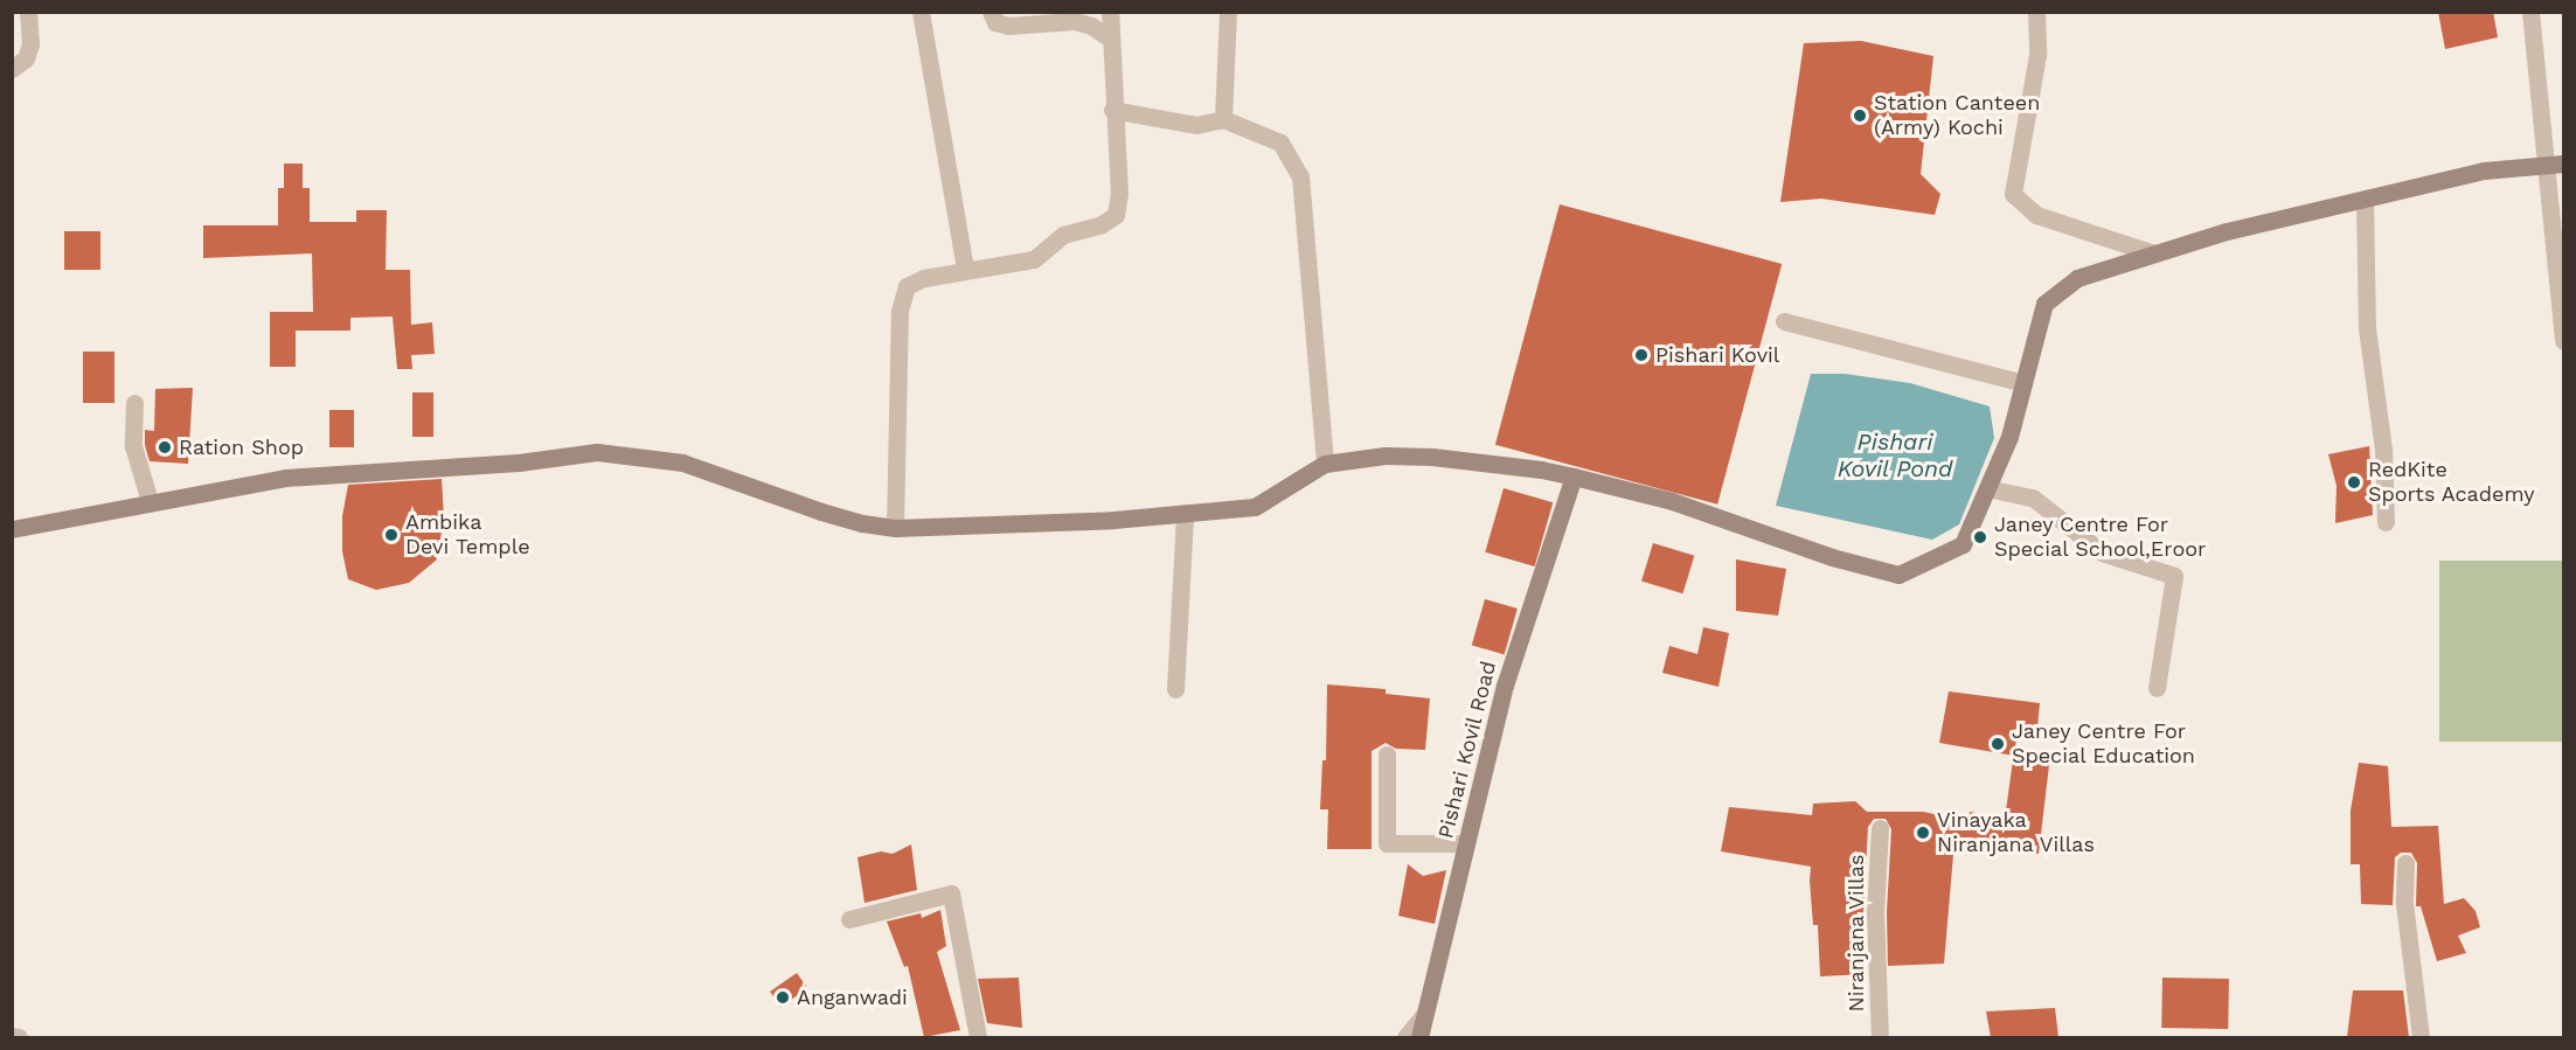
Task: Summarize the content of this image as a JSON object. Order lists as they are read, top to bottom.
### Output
{
  "streets": {
    "street": ["Pishari Kovil Road", "Niranjana Villas"]
  },
  "water": ["Pishari Kovil Pond"],
  "places": [
    "Station Canteen (Army) Kochi",
    "Pishari Kovil",
    "Ration Shop",
    "RedKite Sports Academy",
    "Ambika Devi Temple",
    "Janey Centre For Special School,Eroor",
    "Janey Centre For Special Education",
    "Vinayaka Niranjana Villas",
    "Anganwadi"
  ]
}
